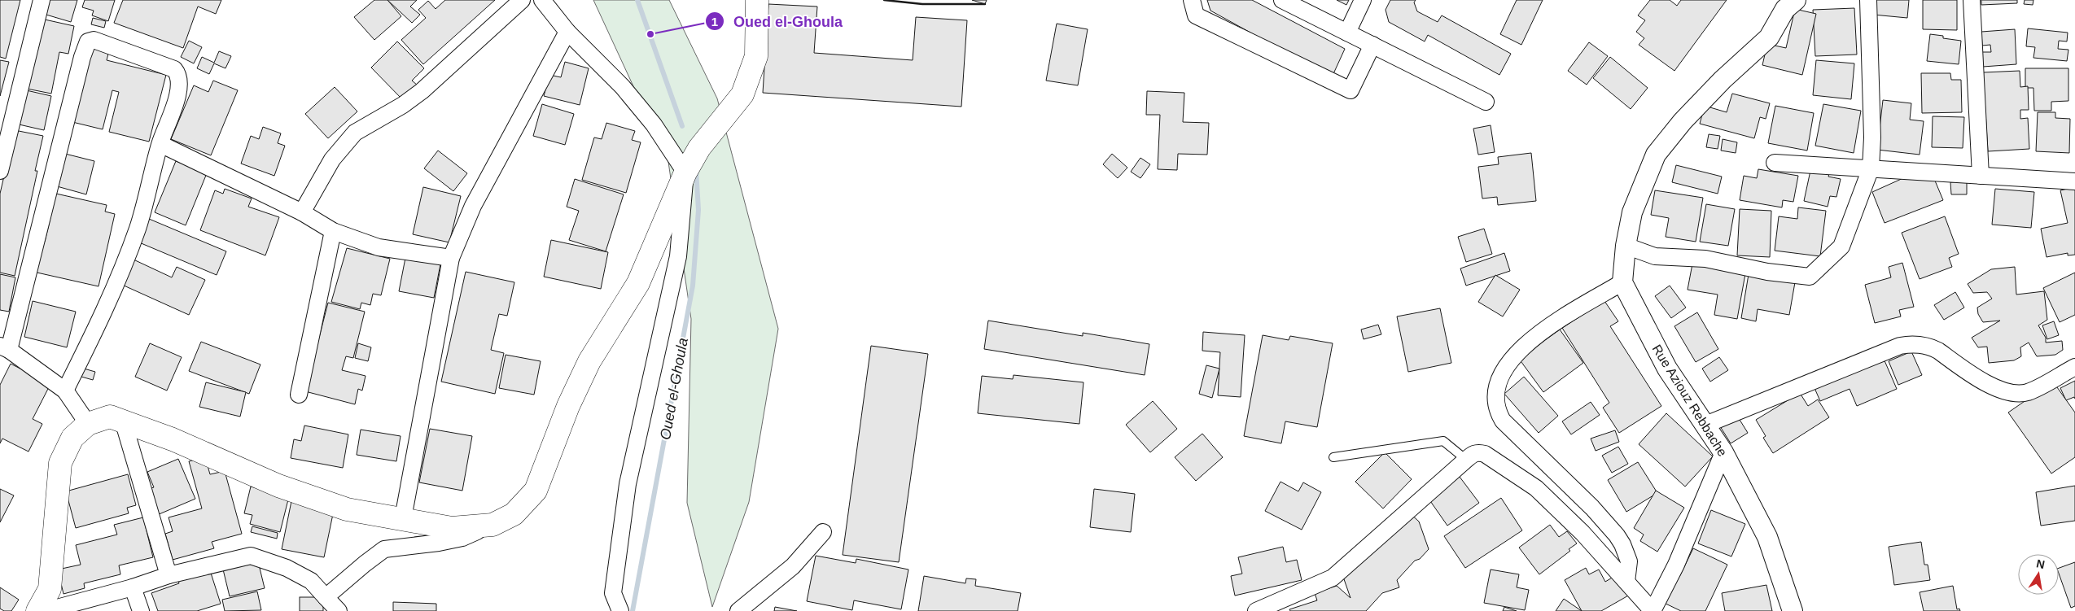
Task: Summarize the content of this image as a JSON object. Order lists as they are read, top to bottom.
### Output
{
  "streets": {
    "street": ["Rue Aziouz Rebbache"]
  },
  "water": ["Oued el-Ghoula"],
  "places": ["Oued el-Ghoula"],
  "north": "top"
}
